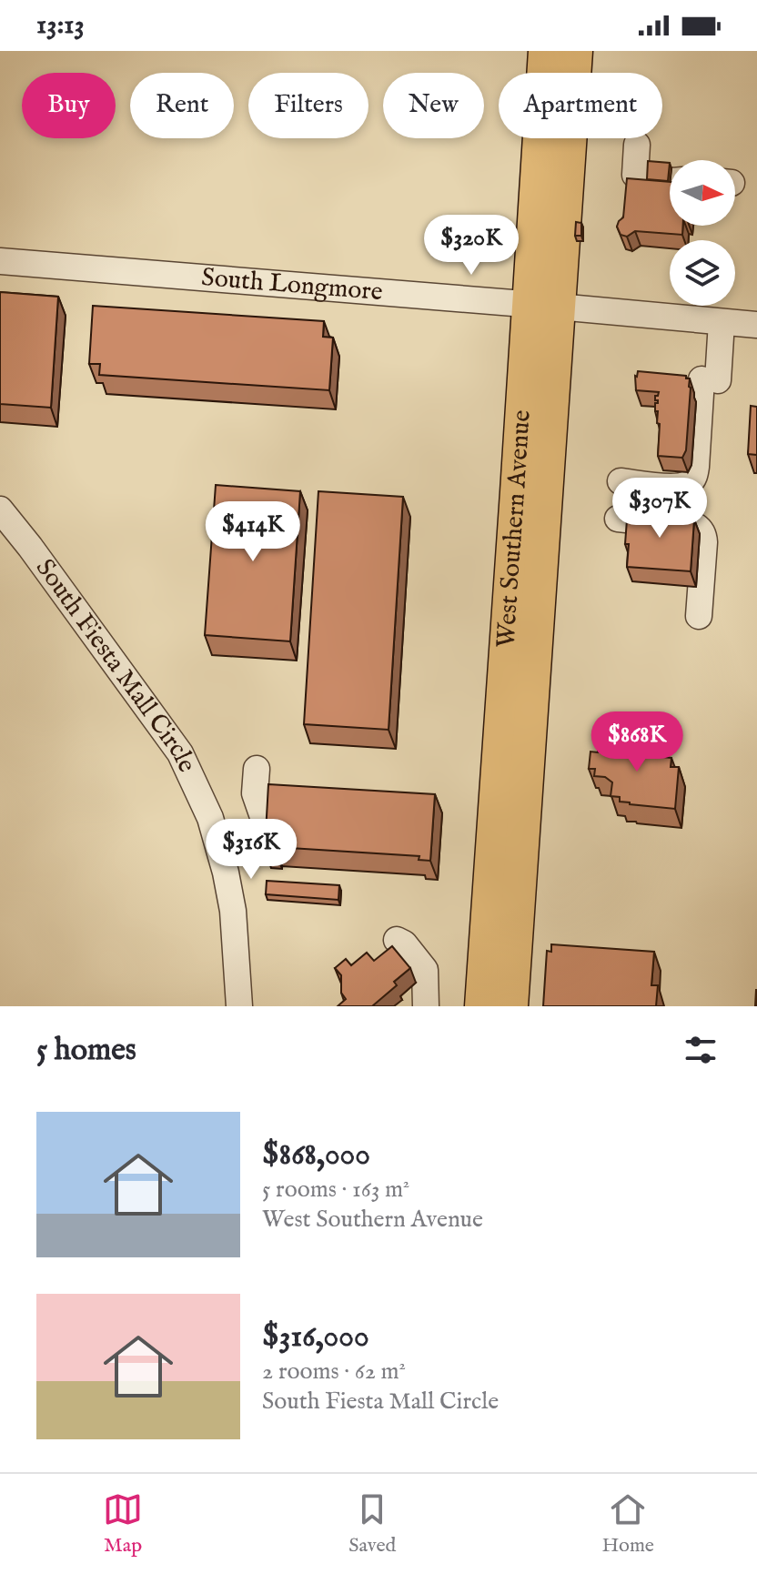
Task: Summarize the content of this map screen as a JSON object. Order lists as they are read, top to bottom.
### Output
{
  "streets": {
    "main road": ["West Southern Avenue"],
    "street": ["South Longmore", "South Fiesta Mall Circle"]
  },
  "crossings": [
    ["South Longmore", "West Southern Avenue"]
  ],
  "north": "right",
  "page": {
    "status": "13:13",
    "chip": [
      "Buy",
      "Rent",
      "Filters",
      "New",
      "Apartment"
    ],
    "price": [
      "$320K",
      "$307K",
      "$414K",
      "$868K",
      "$316K"
    ],
    "heading": "5 homes",
    "list": [
      {
        "name": "$868,000",
        "note": "5 rooms · 163 m² · West Southern Avenue"
      },
      {
        "name": "$316,000",
        "note": "2 rooms · 62 m² · South Fiesta Mall Circle"
      }
    ],
    "tabs": ["Map", "Saved", "Home"]
  }
}
